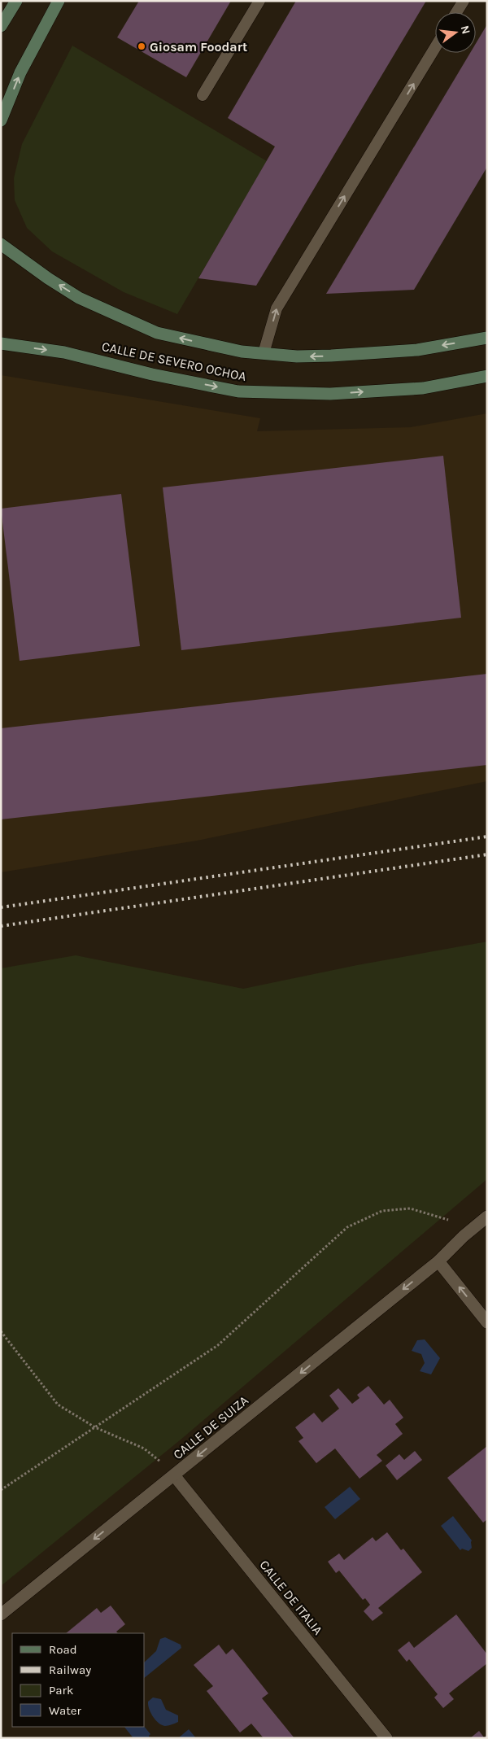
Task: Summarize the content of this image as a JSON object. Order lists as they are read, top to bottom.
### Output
{
  "streets": {
    "street": ["CALLE DE SEVERO OCHOA", "CALLE DE SUIZA", "CALLE DE ITALIA"]
  },
  "crossings": [
    ["CALLE DE SUIZA", "CALLE DE ITALIA"]
  ],
  "one_way": ["CALLE DE SUIZA"],
  "places": ["Giosam Foodart"],
  "legend": [
    "Road",
    "Railway",
    "Park",
    "Water"
  ],
  "north": "right"
}
